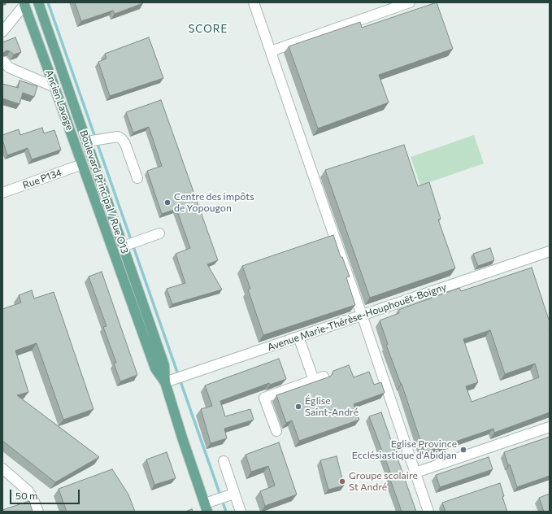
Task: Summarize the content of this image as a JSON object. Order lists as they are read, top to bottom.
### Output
{
  "streets": {
    "main road": ["Ancien Lavage", "Boulevard Principal / Rue O13"],
    "street": ["Rue P134", "Avenue Marie-Thérèse-Houphouët-Boigny"]
  },
  "crossings": [
    ["Ancien Lavage", "Rue P134"],
    ["Ancien Lavage", "Boulevard Principal / Rue O13"],
    ["Boulevard Principal / Rue O13", "Avenue Marie-Thérèse-Houphouët-Boigny"]
  ],
  "districts": ["SCORE"],
  "places": [
    "Centre des impôts de Yopougon",
    "Église Saint-André",
    "Eglise Province Ecclésiastique d'Abidjan",
    "Groupe scolaire St André"
  ],
  "scale_bar": "50 m"
}
